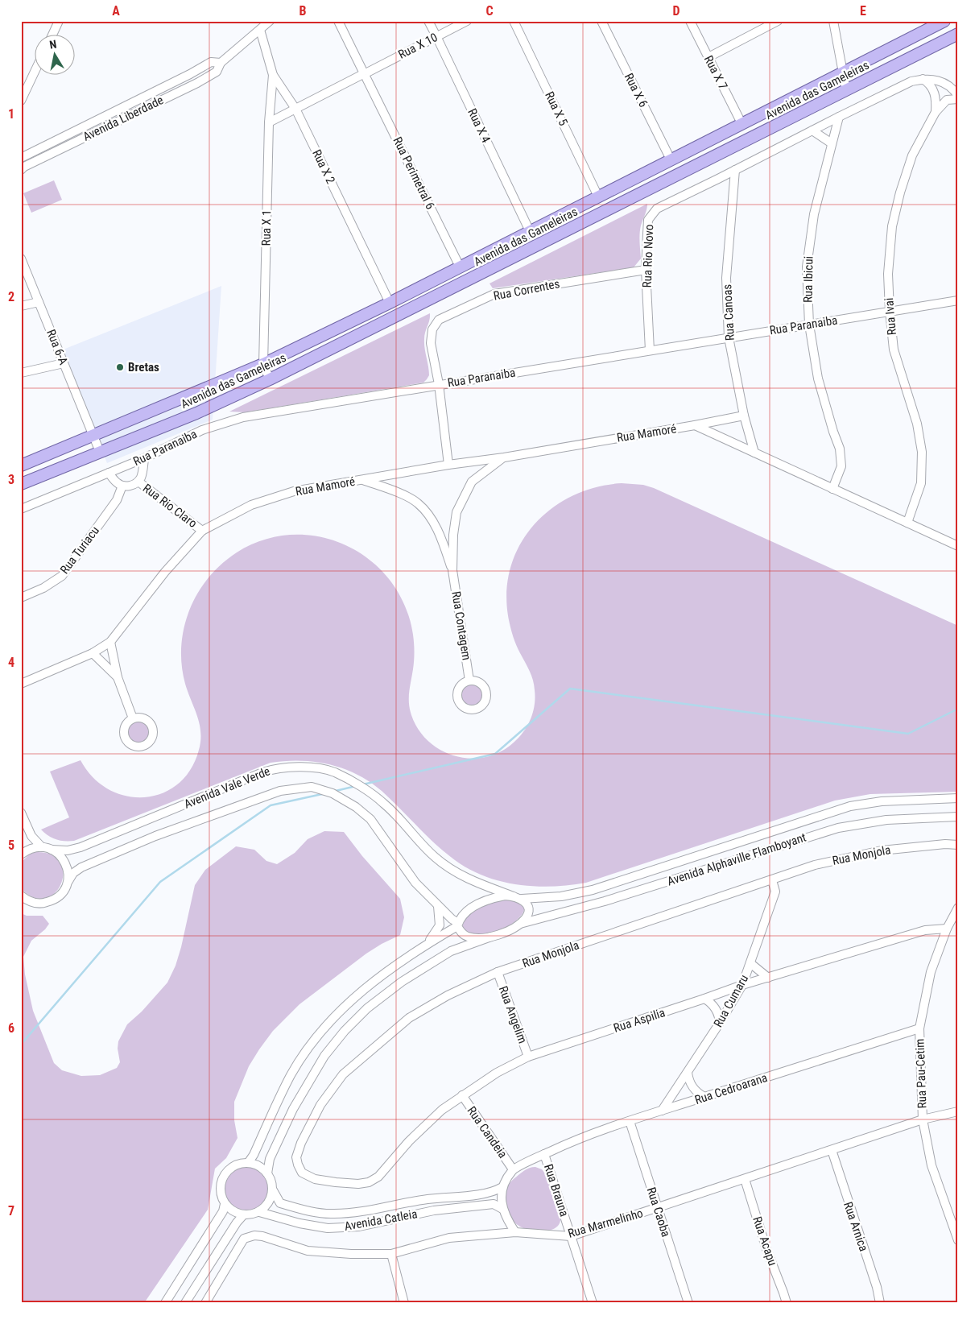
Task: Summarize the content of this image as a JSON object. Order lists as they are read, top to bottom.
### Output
{
  "streets": {
    "main road": ["Avenida das Gameleiras"],
    "street": [
      "Rua X 10",
      "Rua X 7",
      "Rua X 6",
      "Rua X 5",
      "Avenida Liberdade",
      "Rua X 4",
      "Rua X 2",
      "Rua Perimetral 6",
      "Rua X 1",
      "Rua Rio Novo",
      "Rua Ibicui",
      "Rua Correntes",
      "Rua Canoas",
      "Rua Ivai",
      "Rua Paranaiba",
      "Rua 6-A",
      "Rua Mamoré",
      "Rua Rio Claro",
      "Rua Turiacu",
      "Rua Contagem",
      "Avenida Vale Verde",
      "Rua Monjola",
      "Avenida Alphaville Flamboyant",
      "Rua Cumaru",
      "Rua Angelim",
      "Rua Aspilia",
      "Rua Pau-Cetim",
      "Rua Cedroarana",
      "Rua Candeia",
      "Rua Brauna",
      "Rua Caoba",
      "Avenida Catleia",
      "Rua Marmelinho",
      "Rua Arnica",
      "Rua Acapu"
    ]
  },
  "crossings": [
    ["Rua X 10", "Rua X 4"],
    ["Rua X 10", "Rua X 2"],
    ["Rua X 10", "Rua Perimetral 6"],
    ["Rua X 10", "Rua X 1"],
    ["Rua X 7", "Avenida das Gameleiras"],
    ["Rua X 6", "Avenida das Gameleiras"],
    ["Avenida das Gameleiras", "Rua X 5"],
    ["Avenida das Gameleiras", "Rua X 4"],
    ["Avenida das Gameleiras", "Rua X 2"],
    ["Avenida das Gameleiras", "Rua Perimetral 6"],
    ["Avenida das Gameleiras", "Rua X 1"],
    ["Avenida das Gameleiras", "Rua 6-A"],
    ["Avenida Liberdade", "Rua X 2"],
    ["Rua X 2", "Rua X 1"],
    ["Rua Rio Novo", "Rua Ibicui"],
    ["Rua Rio Novo", "Rua Correntes"],
    ["Rua Rio Novo", "Rua Canoas"],
    ["Rua Rio Novo", "Rua Paranaiba"],
    ["Rua Ibicui", "Rua Paranaiba"],
    ["Rua Correntes", "Rua Paranaiba"],
    ["Rua Correntes", "Rua Mamoré"],
    ["Rua Canoas", "Rua Paranaiba"],
    ["Rua Canoas", "Rua Mamoré"],
    ["Rua Ivai", "Rua Paranaiba"],
    ["Rua Paranaiba", "Rua Rio Claro"],
    ["Rua Mamoré", "Rua Rio Claro"],
    ["Rua Mamoré", "Rua Contagem"],
    ["Rua Rio Claro", "Rua Turiacu"],
    ["Avenida Vale Verde", "Avenida Alphaville Flamboyant"],
    ["Rua Monjola", "Rua Cumaru"],
    ["Rua Monjola", "Rua Angelim"],
    ["Rua Monjola", "Rua Aspilia"],
    ["Rua Cumaru", "Rua Aspilia"],
    ["Rua Cumaru", "Rua Cedroarana"],
    ["Rua Angelim", "Rua Aspilia"],
    ["Rua Aspilia", "Rua Pau-Cetim"],
    ["Rua Aspilia", "Rua Candeia"],
    ["Rua Pau-Cetim", "Rua Cedroarana"],
    ["Rua Pau-Cetim", "Rua Marmelinho"],
    ["Rua Cedroarana", "Rua Brauna"],
    ["Rua Cedroarana", "Rua Caoba"],
    ["Rua Candeia", "Rua Brauna"],
    ["Rua Brauna", "Rua Marmelinho"],
    ["Rua Caoba", "Rua Marmelinho"],
    ["Rua Marmelinho", "Rua Arnica"],
    ["Rua Marmelinho", "Rua Acapu"]
  ],
  "places": ["Bretas"],
  "north": "top",
  "grid": {
    "columns": [
      "A",
      "B",
      "C",
      "D",
      "E"
    ],
    "rows": [
      "1",
      "2",
      "3",
      "4",
      "5",
      "6",
      "7"
    ]
  }
}
